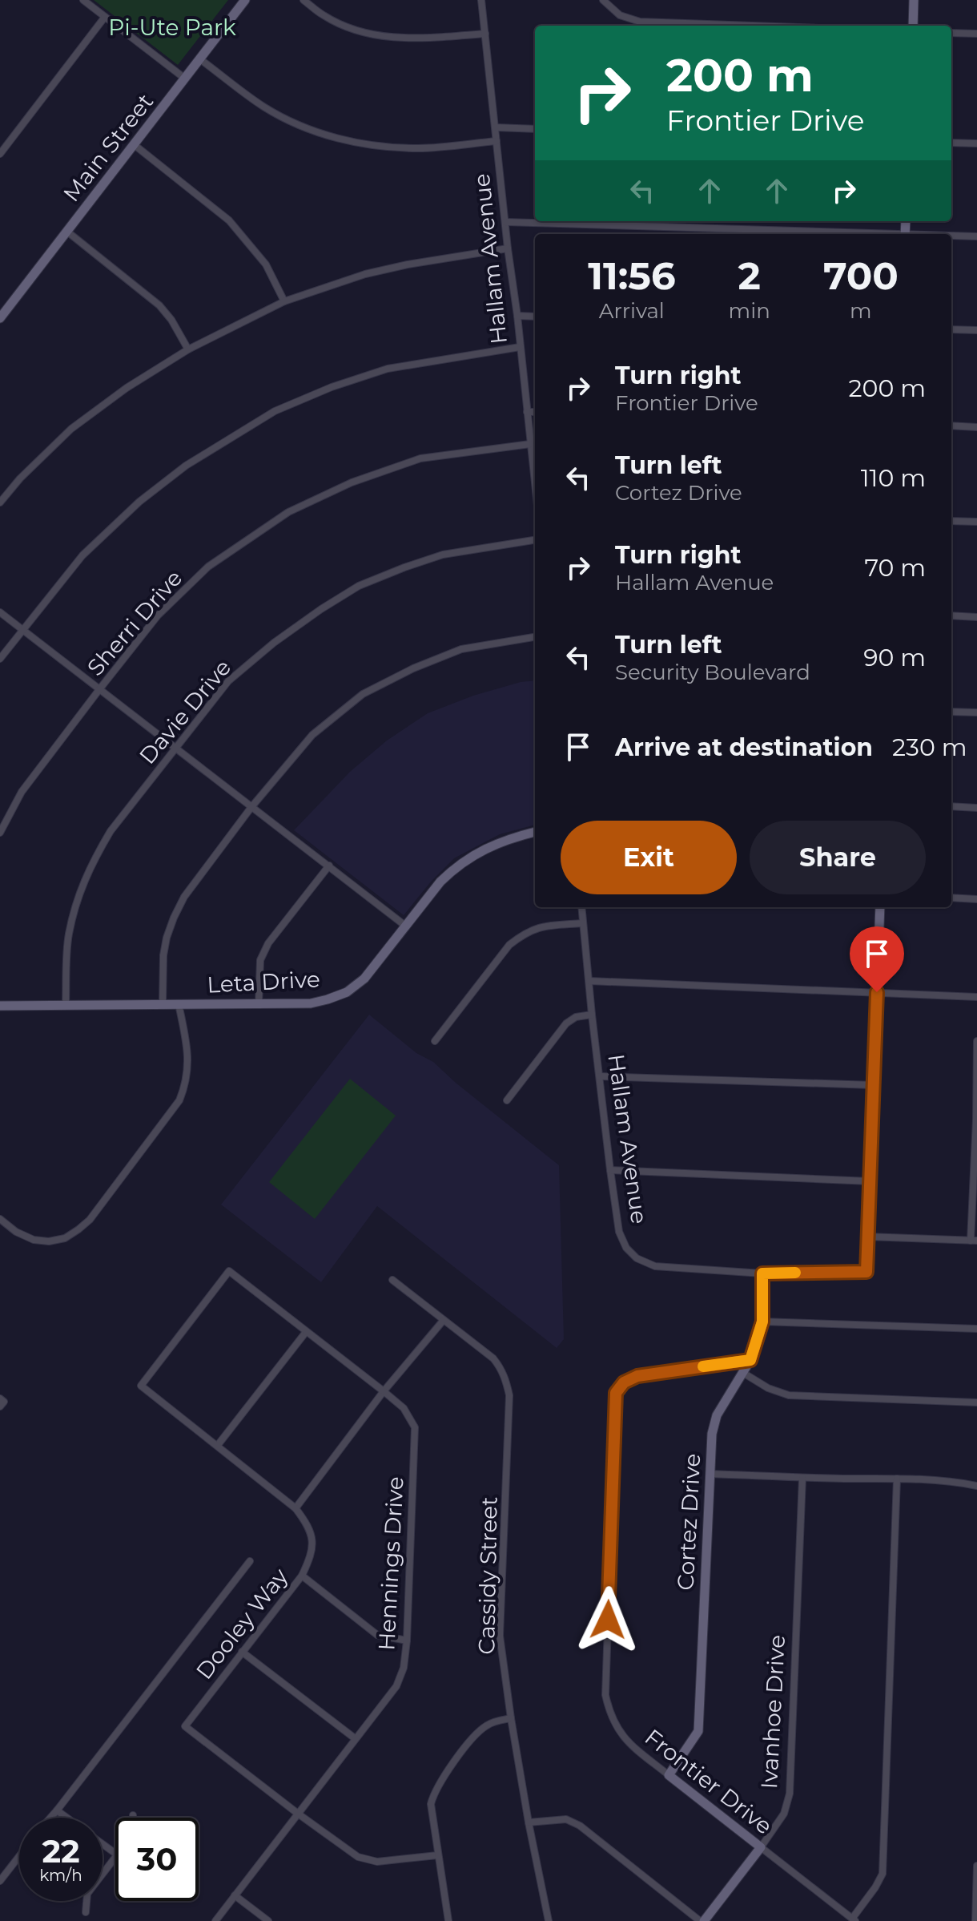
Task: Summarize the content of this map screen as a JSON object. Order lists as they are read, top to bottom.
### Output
{
  "streets": {
    "street": [
      "Main Street",
      "Hallam Avenue",
      "Sherri Drive",
      "Davie Drive",
      "Leta Drive",
      "Cortez Drive",
      "Hennings Drive",
      "Cassidy Street",
      "Dooley Way",
      "Ivanhoe Drive",
      "Frontier Drive"
    ]
  },
  "crossings": [
    ["Hallam Avenue", "Sherri Drive"],
    ["Hallam Avenue", "Cortez Drive"],
    ["Davie Drive", "Leta Drive"],
    ["Cortez Drive", "Frontier Drive"],
    ["Hennings Drive", "Dooley Way"],
    ["Ivanhoe Drive", "Frontier Drive"]
  ],
  "parks": ["Pi-Ute Park"],
  "page": {
    "turn": ["200 m", "Frontier Drive"],
    "eta": [
      "11:56",
      "Arrival",
      "2",
      "min",
      "700",
      "m"
    ],
    "list": [
      {
        "name": "Turn right",
        "note": "Frontier Drive",
        "value": "200 m"
      },
      {
        "name": "Turn left",
        "note": "Cortez Drive",
        "value": "110 m"
      },
      {
        "name": "Turn right",
        "note": "Hallam Avenue",
        "value": "70 m"
      },
      {
        "name": "Turn left",
        "note": "Security Boulevard",
        "value": "90 m"
      },
      {
        "name": "Arrive at destination",
        "value": "230 m"
      }
    ],
    "buttons": ["Exit", "Share"],
    "speed": "22 km/h",
    "limit": "30"
  }
}
